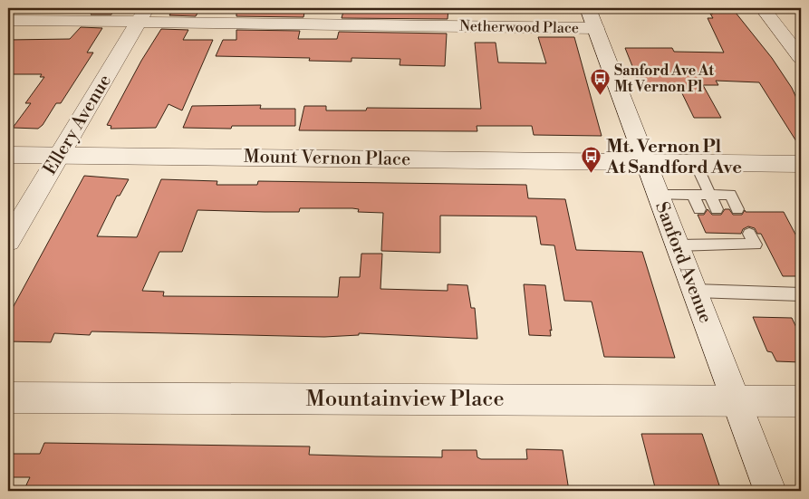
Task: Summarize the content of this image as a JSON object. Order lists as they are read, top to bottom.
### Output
{
  "streets": {
    "street": [
      "Netherwood Place",
      "Ellery Avenue",
      "Mount Vernon Place",
      "Sanford Avenue",
      "Mountainview Place"
    ]
  },
  "crossings": [
    ["Netherwood Place", "Ellery Avenue"],
    ["Netherwood Place", "Sanford Avenue"],
    ["Ellery Avenue", "Mount Vernon Place"],
    ["Mount Vernon Place", "Sanford Avenue"],
    ["Sanford Avenue", "Mountainview Place"]
  ],
  "places": {
    "bus stop": ["Sanford Ave At Mt Vernon Pl", "Mt. Vernon Pl At Sandford Ave"]
  }
}
